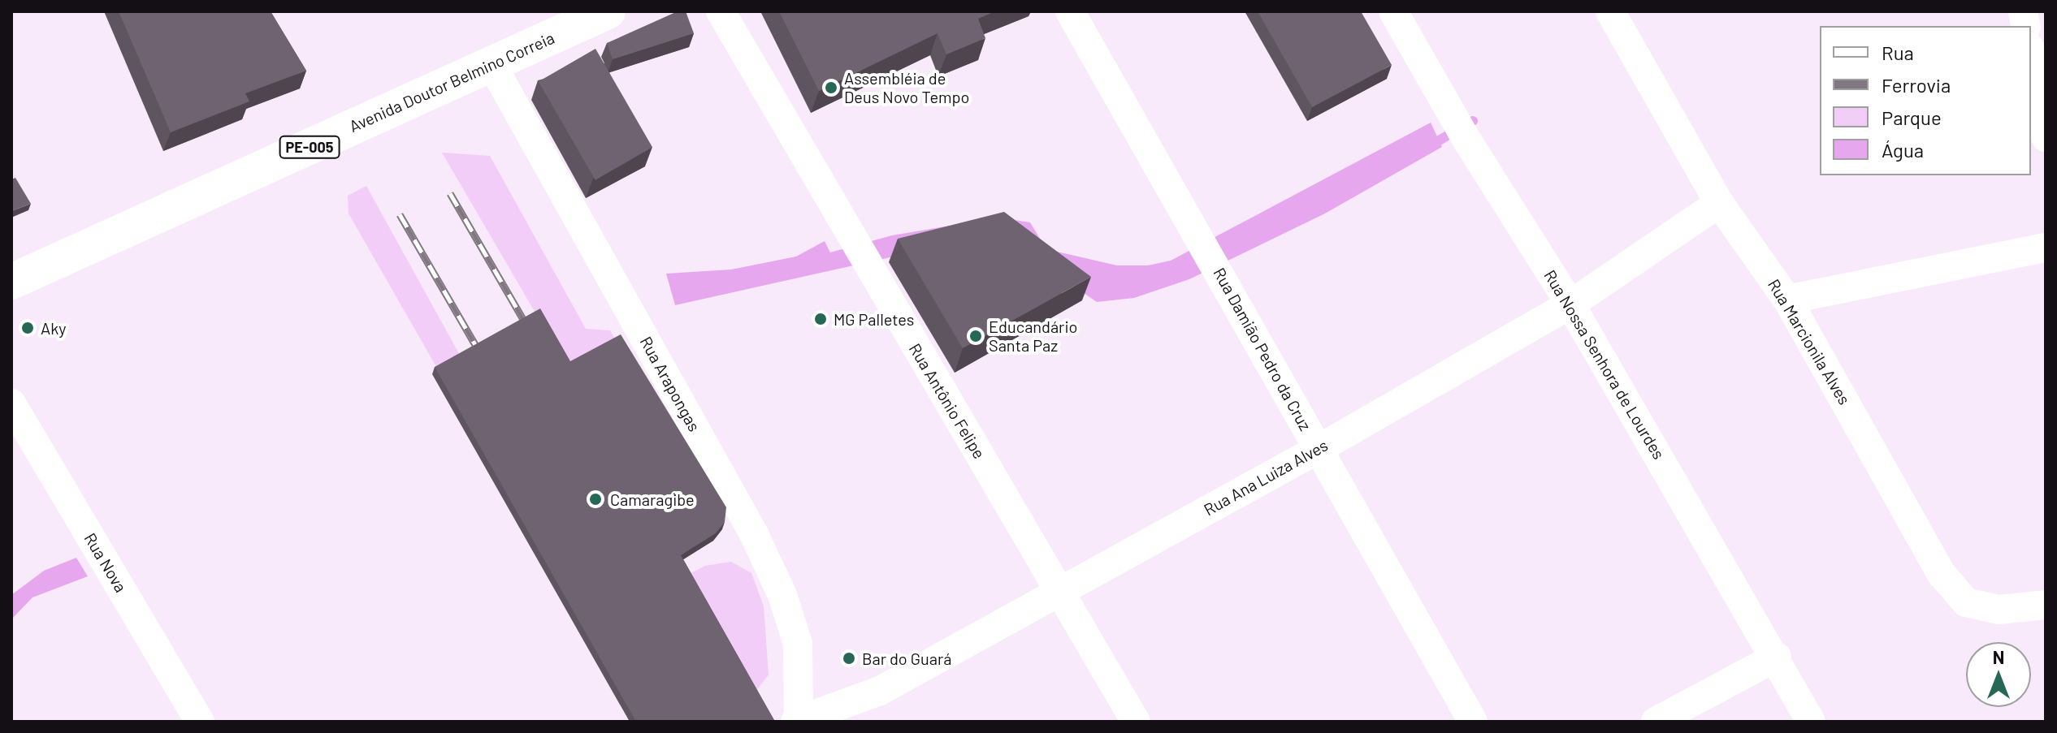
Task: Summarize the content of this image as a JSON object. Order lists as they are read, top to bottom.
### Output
{
  "streets": {
    "main road": ["Avenida Doutor Belmino Correia", "PE-005"],
    "street": [
      "Rua Marcionila Alves",
      "Rua Damião Pedro da Cruz",
      "Rua Nossa Senhora de Lourdes",
      "Rua Arapongas",
      "Rua Antônio Felipe",
      "Rua Ana Luiza Alves",
      "Rua Nova"
    ]
  },
  "crossings": [
    ["Avenida Doutor Belmino Correia", "Rua Arapongas"],
    ["Rua Marcionila Alves", "Rua Ana Luiza Alves"],
    ["Rua Damião Pedro da Cruz", "Rua Ana Luiza Alves"],
    ["Rua Nossa Senhora de Lourdes", "Rua Ana Luiza Alves"],
    ["Rua Arapongas", "Rua Ana Luiza Alves"],
    ["Rua Antônio Felipe", "Rua Ana Luiza Alves"]
  ],
  "places": [
    "Assembléia de Deus Novo Tempo",
    "MG Palletes",
    "Aky",
    "Educandário Santa Paz",
    "Camaragibe",
    "Bar do Guará"
  ],
  "legend": [
    "Rua",
    "Ferrovia",
    "Parque",
    "Água"
  ],
  "north": "top"
}
